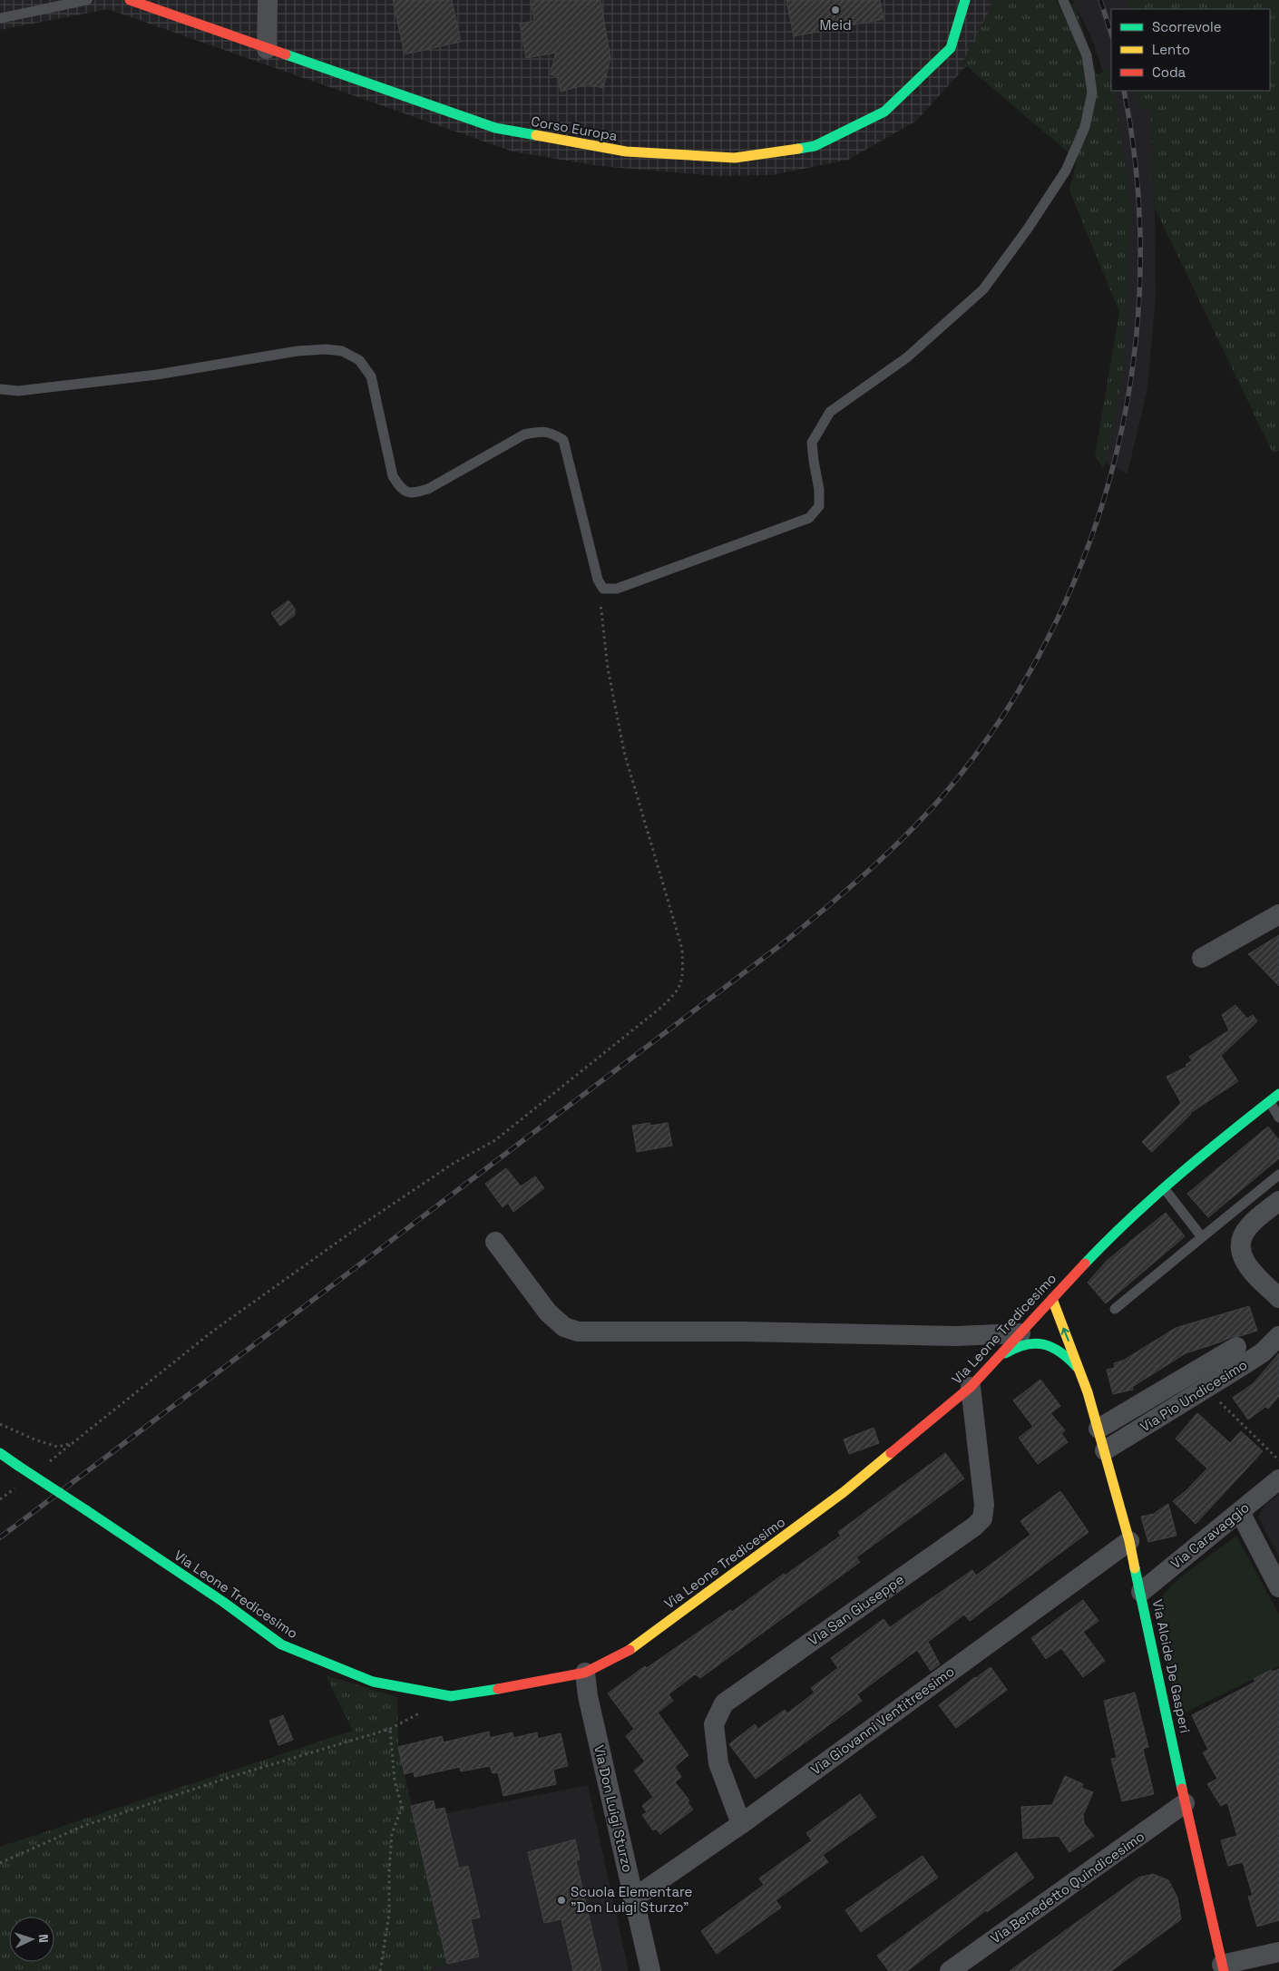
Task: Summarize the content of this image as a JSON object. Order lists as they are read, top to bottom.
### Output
{
  "streets": {
    "street": [
      "Corso Europa",
      "Via Leone Tredicesimo",
      "Via Pio Undicesimo",
      "Via Caravaggio",
      "Via San Giuseppe",
      "Via Alcide De Gasperi",
      "Via Giovanni Ventitreesimo",
      "Via Don Luigi Sturzo",
      "Via Benedetto Quindicesimo"
    ]
  },
  "crossings": [
    ["Via Leone Tredicesimo", "Via San Giuseppe"],
    ["Via Leone Tredicesimo", "Via Alcide De Gasperi"],
    ["Via Leone Tredicesimo", "Via Don Luigi Sturzo"],
    ["Via Pio Undicesimo", "Via Alcide De Gasperi"],
    ["Via Caravaggio", "Via Alcide De Gasperi"],
    ["Via San Giuseppe", "Via Giovanni Ventitreesimo"],
    ["Via Alcide De Gasperi", "Via Giovanni Ventitreesimo"],
    ["Via Alcide De Gasperi", "Via Benedetto Quindicesimo"],
    ["Via Giovanni Ventitreesimo", "Via Don Luigi Sturzo"]
  ],
  "places": ["Meid", "Scuola Elementare \"Don Luigi Sturzo\""],
  "legend": ["Scorrevole", "Lento", "Coda"],
  "north": "right"
}
